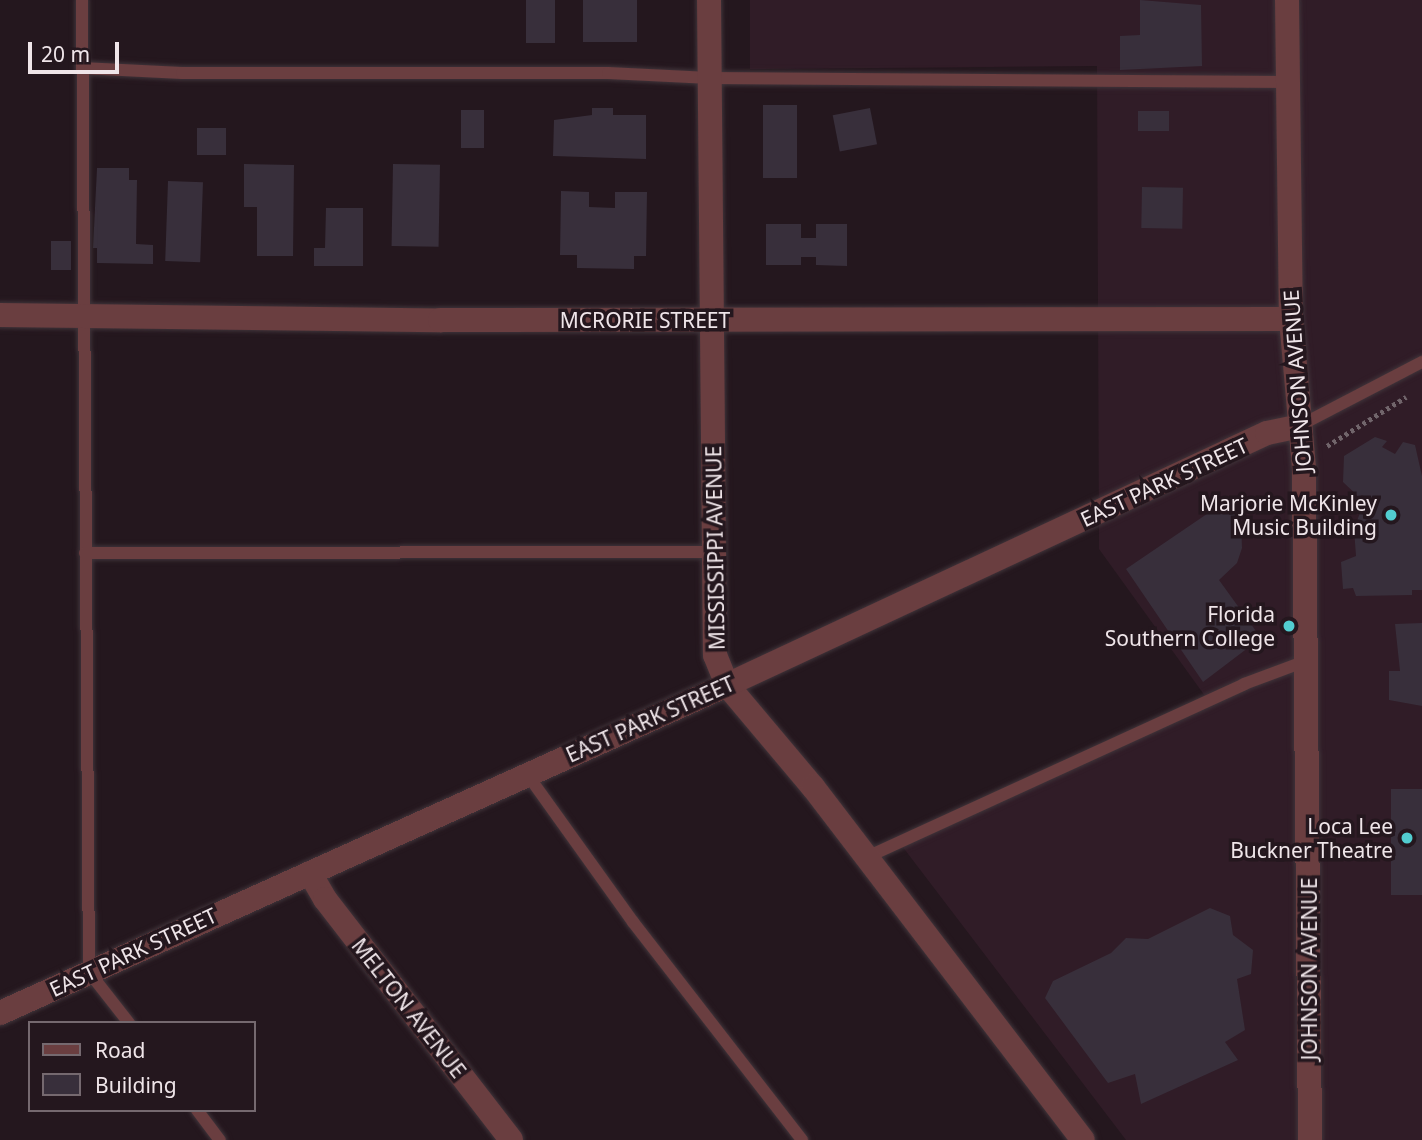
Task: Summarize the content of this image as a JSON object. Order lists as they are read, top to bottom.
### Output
{
  "streets": {
    "street": [
      "MCRORIE STREET",
      "JOHNSON AVENUE",
      "EAST PARK STREET",
      "MISSISSIPPI AVENUE",
      "MELTON AVENUE"
    ]
  },
  "crossings": [
    ["MCRORIE STREET", "JOHNSON AVENUE"],
    ["MCRORIE STREET", "MISSISSIPPI AVENUE"],
    ["JOHNSON AVENUE", "EAST PARK STREET"],
    ["EAST PARK STREET", "MISSISSIPPI AVENUE"],
    ["EAST PARK STREET", "MELTON AVENUE"]
  ],
  "places": ["Marjorie McKinley Music Building", "Florida Southern College", "Loca Lee Buckner Theatre"],
  "legend": ["Road", "Building"],
  "scale_bar": "20 m"
}
